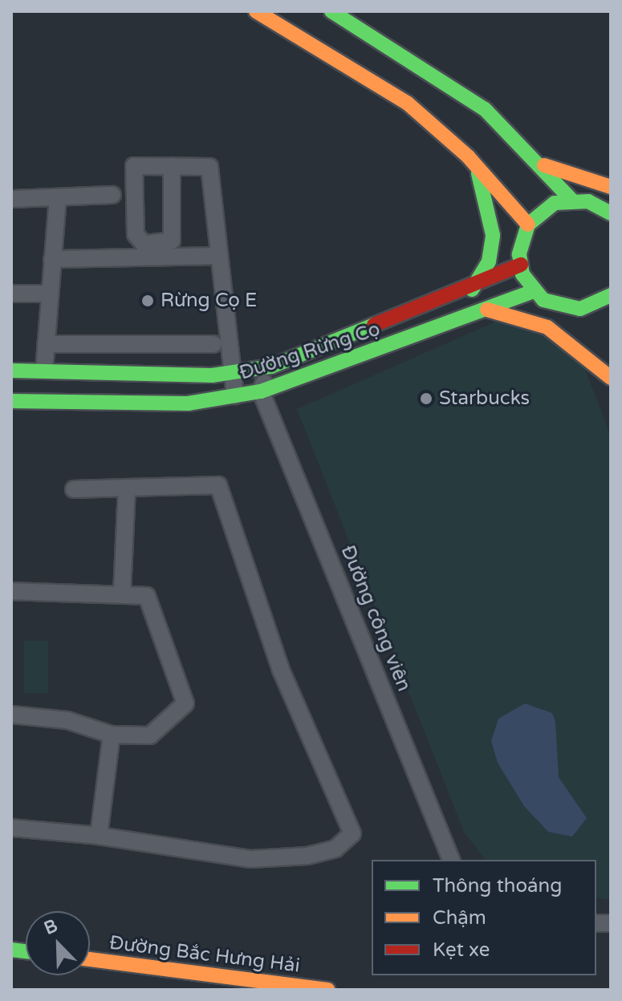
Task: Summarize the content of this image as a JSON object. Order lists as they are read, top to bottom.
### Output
{
  "streets": {
    "main road": ["Đường Rừng Cọ", "Đường Bắc Hưng Hải"],
    "street": ["Đường công viên"]
  },
  "crossings": [
    ["Đường Rừng Cọ", "Đường công viên"]
  ],
  "places": ["Rừng Cọ E", "Starbucks"],
  "legend": ["Thông thoáng", "Chậm", "Kẹt xe"],
  "north": "top left"
}
